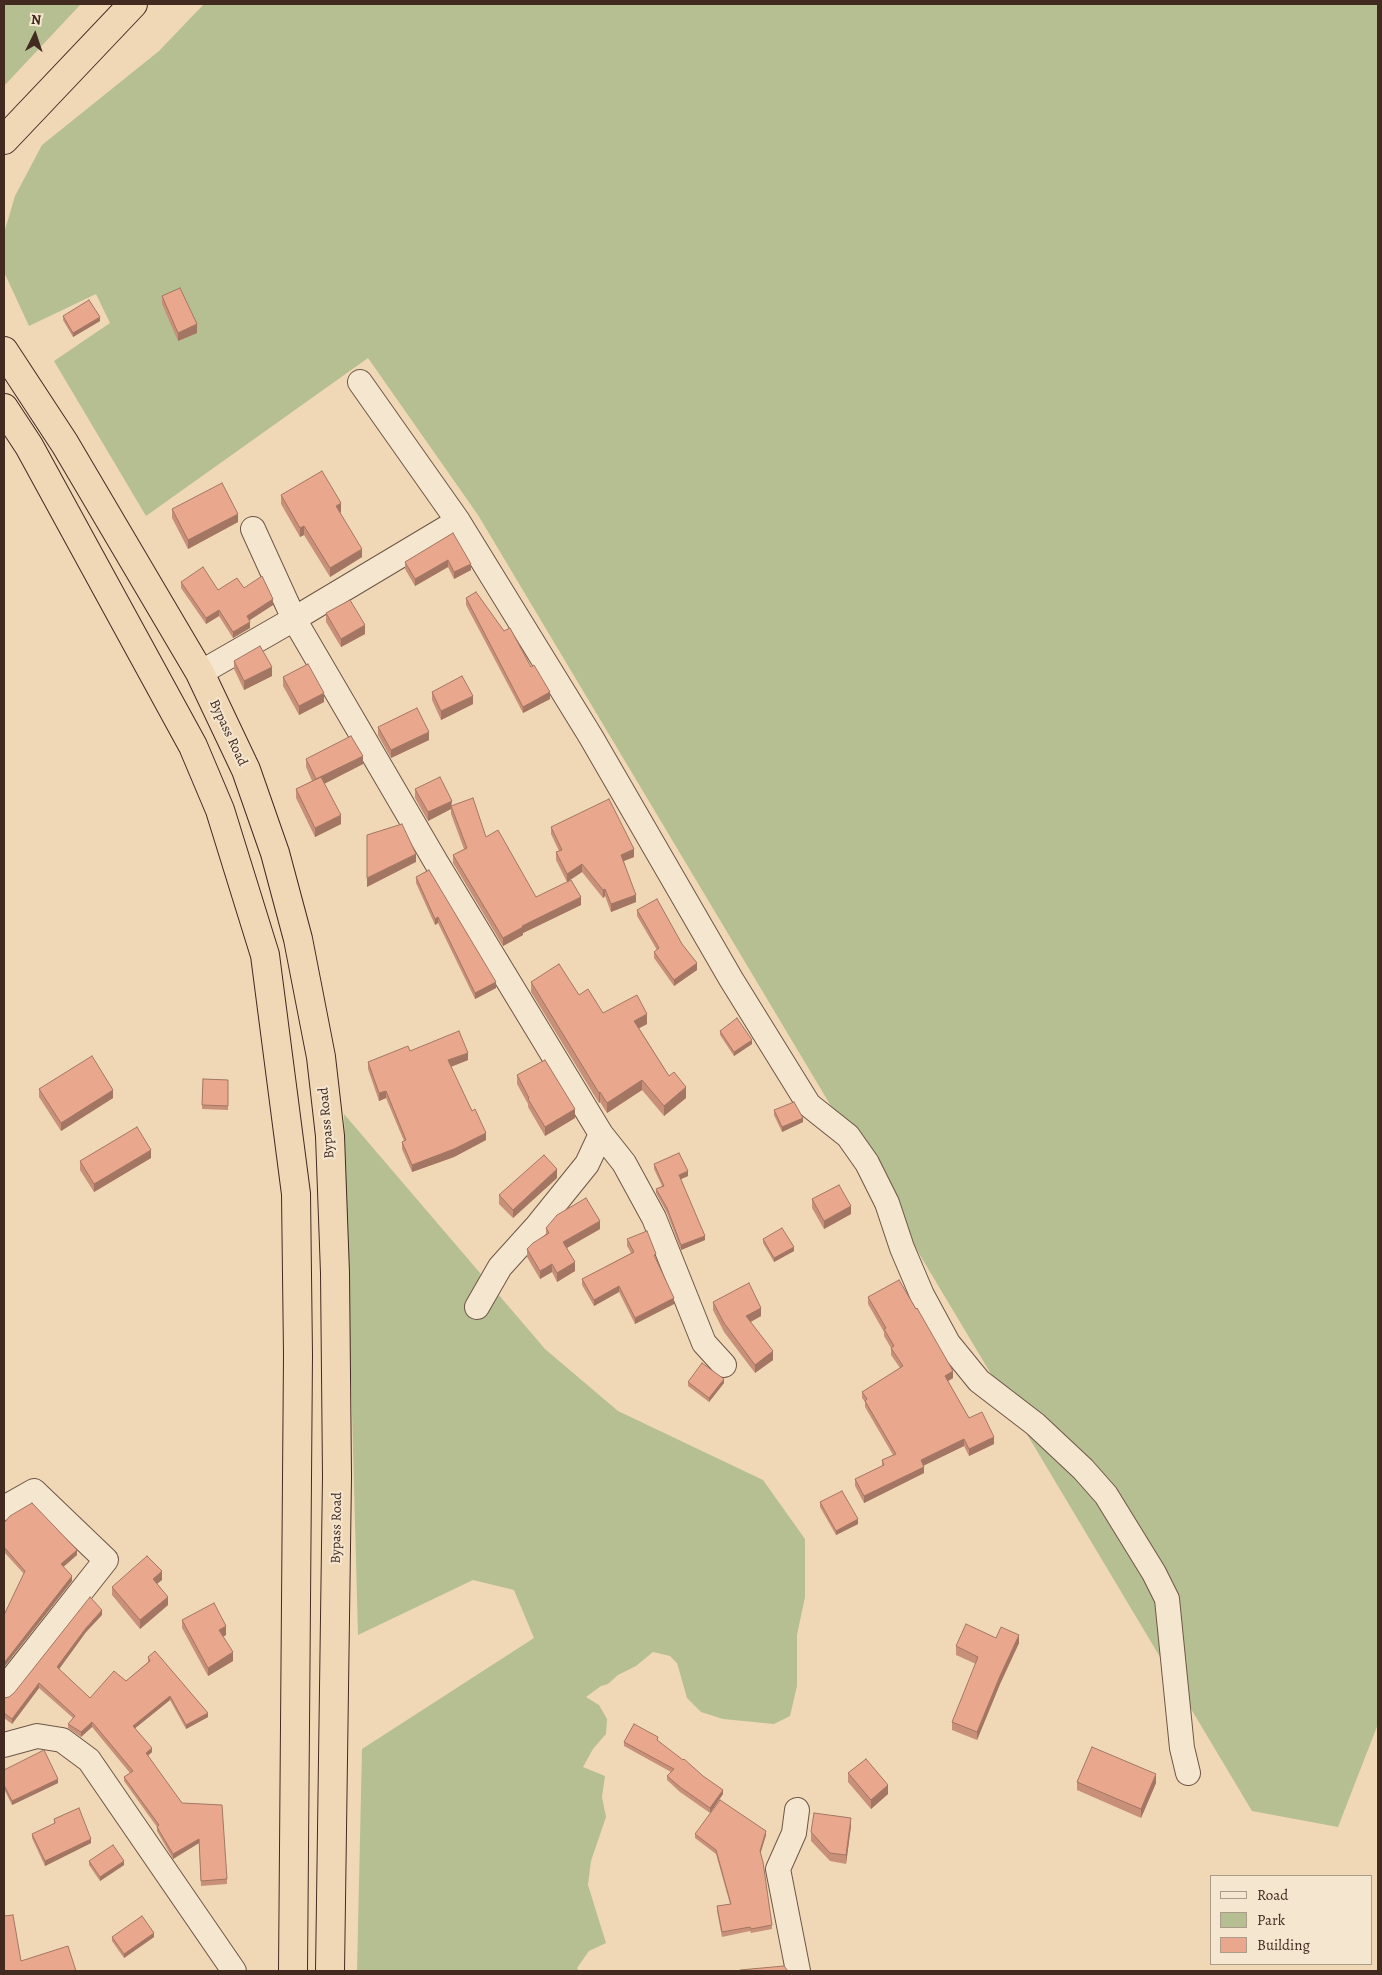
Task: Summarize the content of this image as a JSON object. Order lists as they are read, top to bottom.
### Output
{
  "streets": {
    "highway": ["Bypass Road"]
  },
  "legend": ["Road", "Park", "Building"],
  "north": "top"
}
